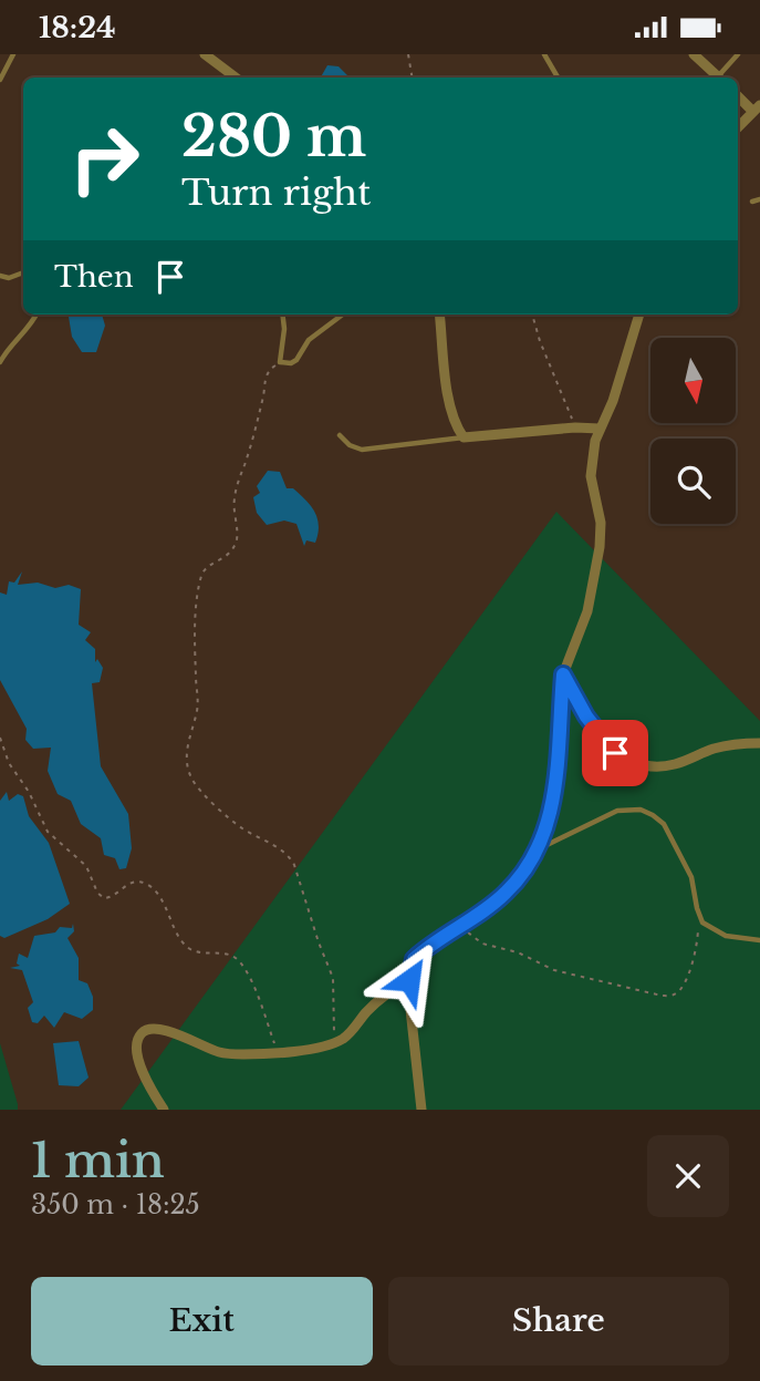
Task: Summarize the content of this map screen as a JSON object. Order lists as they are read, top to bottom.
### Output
{
  "north": "bottom",
  "page": {
    "status": "18:24",
    "turn": ["280 m", "Turn right"],
    "then": "Then",
    "heading": ["1 min", "350 m · 18:25"],
    "buttons": ["Exit", "Share"]
  }
}
